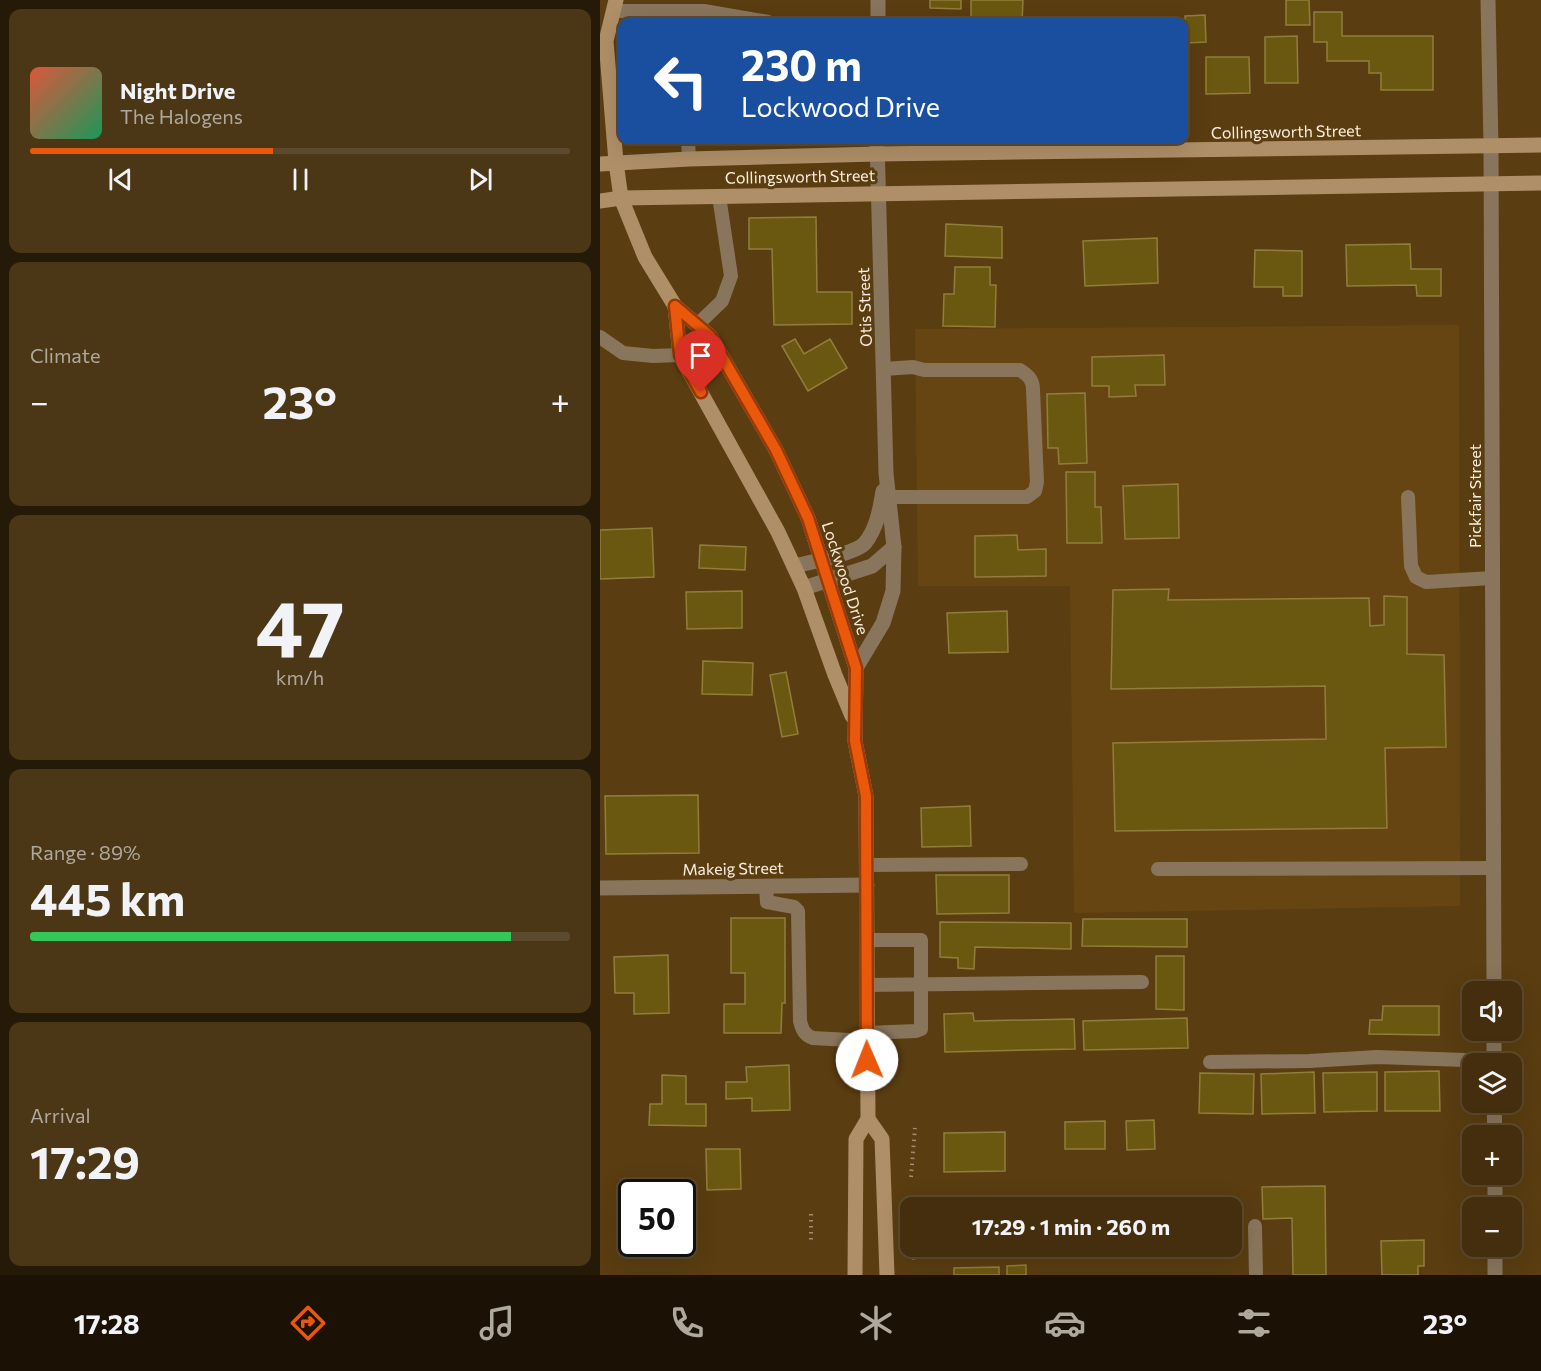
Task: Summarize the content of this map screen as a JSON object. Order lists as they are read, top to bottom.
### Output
{
  "streets": {
    "main road": ["Collingsworth Street", "Lockwood Drive"],
    "street": ["Otis Street", "Pickfair Street", "Makeig Street"]
  },
  "crossings": [
    ["Collingsworth Street", "Otis Street"],
    ["Collingsworth Street", "Pickfair Street"],
    ["Collingsworth Street", "Lockwood Drive"],
    ["Otis Street", "Lockwood Drive"],
    ["Lockwood Drive", "Makeig Street"]
  ],
  "page": {
    "turn": ["230 m", "Lockwood Drive"],
    "song": ["Night Drive", "The Halogens"],
    "tile": [
      "Climate",
      ["47", "km/h"],
      ["Range · 89%", "445 km"],
      ["Arrival", "17:29"]
    ],
    "heat": ["−", "23°", "+"],
    "map_buttons": ["+", "−"],
    "limit": "50",
    "trip": "17:29 · 1 min · 260 m",
    "tabs": ["17:28", "23°"]
  }
}
